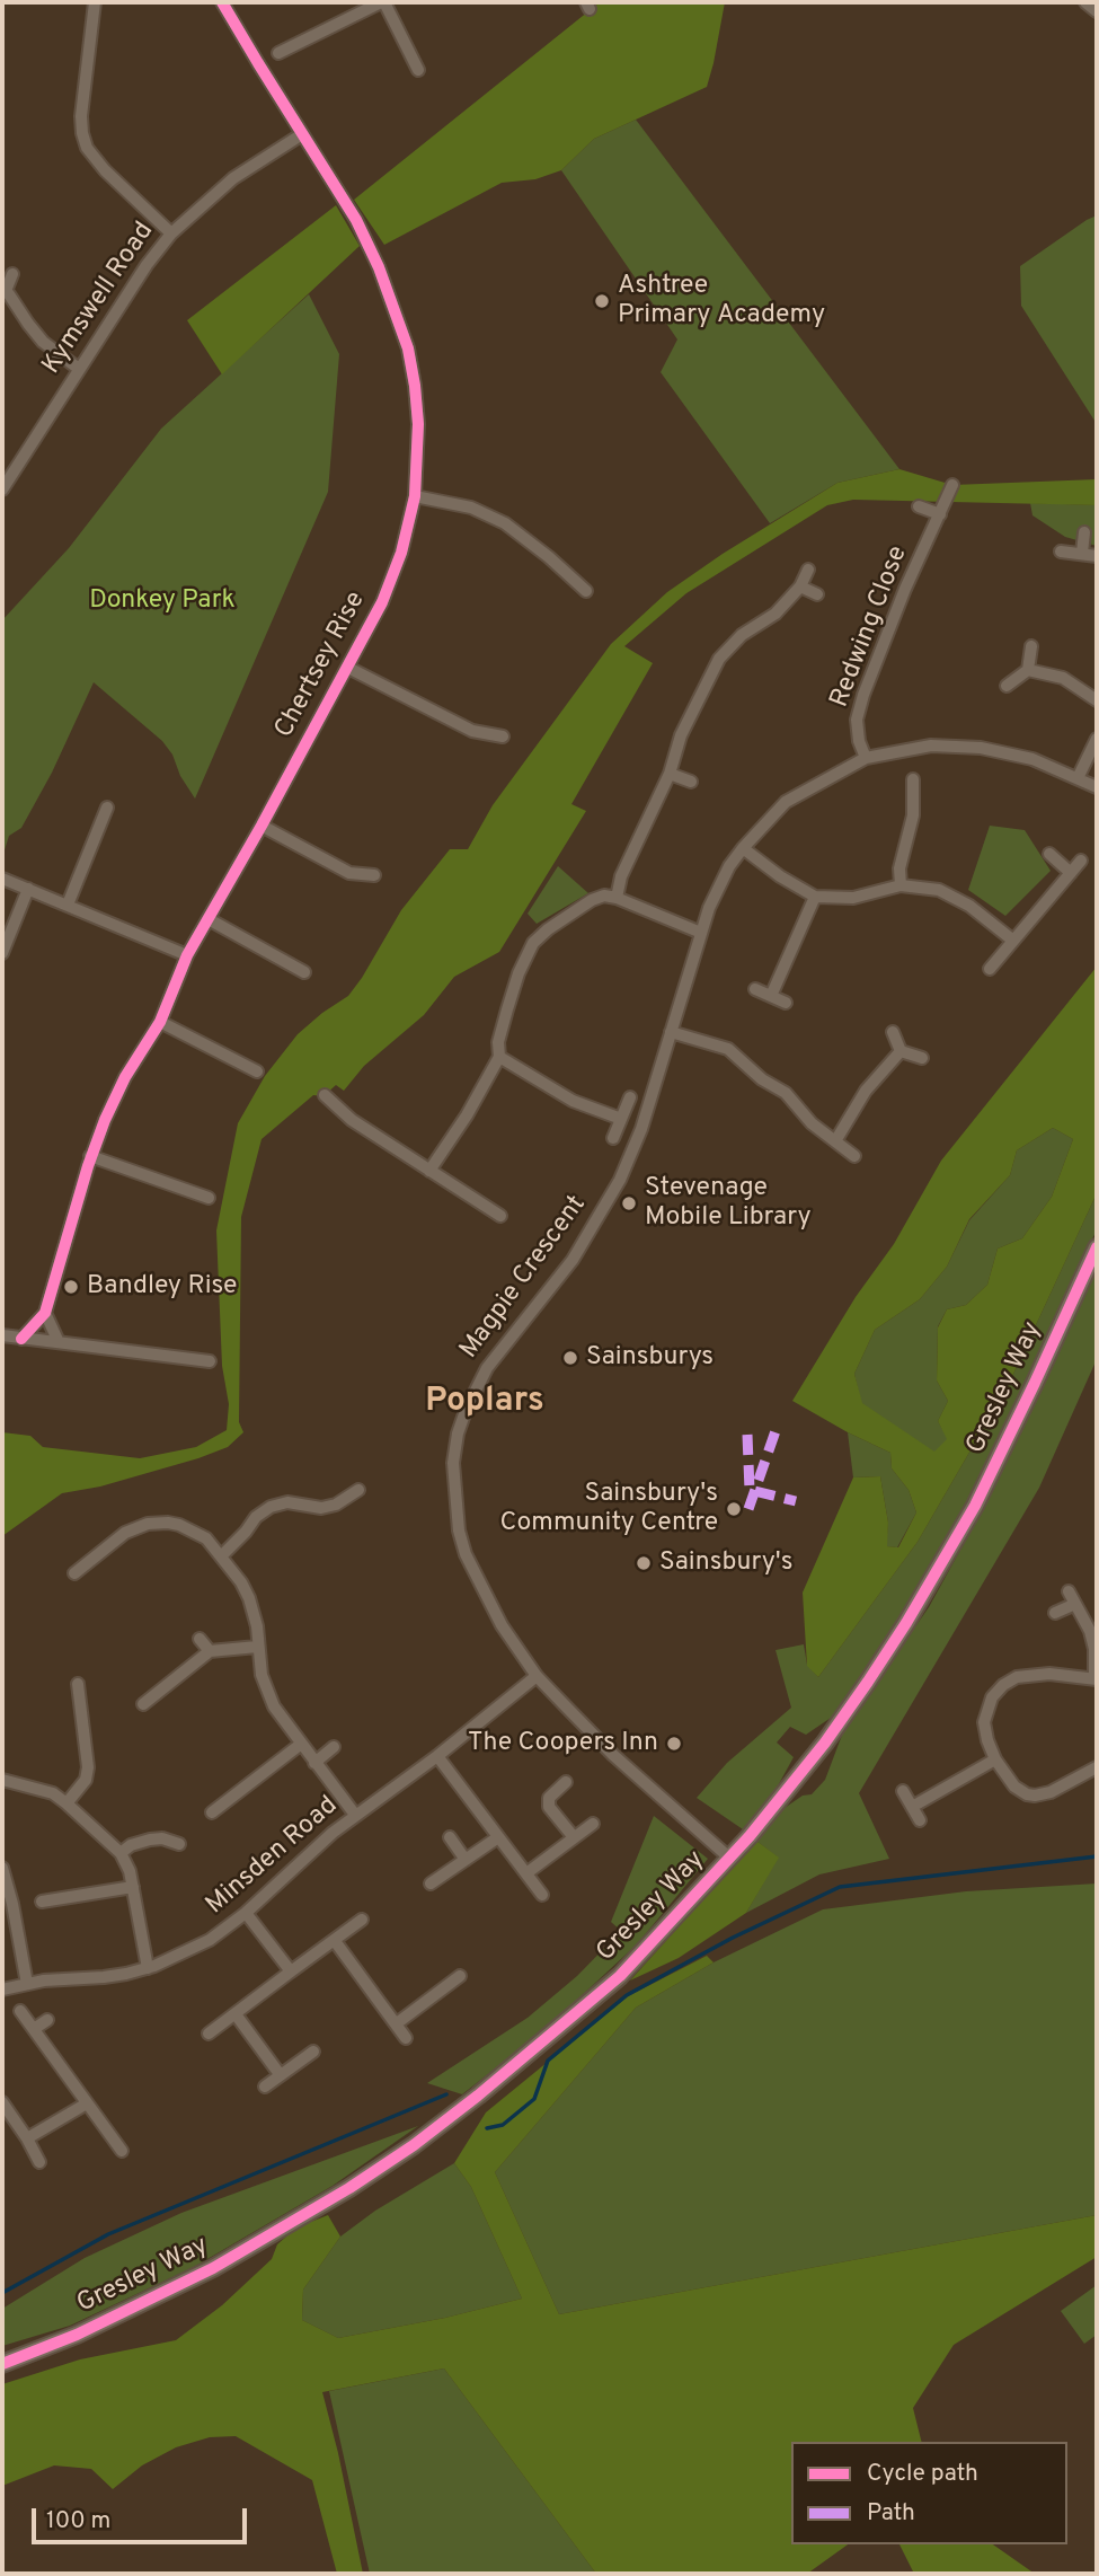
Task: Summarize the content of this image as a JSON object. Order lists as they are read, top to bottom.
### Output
{
  "streets": {
    "street": [
      "Kymswell Road",
      "Redwing Close",
      "Chertsey Rise",
      "Magpie Crescent",
      "Gresley Way",
      "Minsden Road"
    ]
  },
  "crossings": [
    ["Kymswell Road", "Chertsey Rise"],
    ["Redwing Close", "Magpie Crescent"],
    ["Magpie Crescent", "Gresley Way"],
    ["Magpie Crescent", "Minsden Road"]
  ],
  "districts": ["Poplars"],
  "parks": ["Donkey Park"],
  "places": [
    "Ashtree Primary Academy",
    "Stevenage Mobile Library",
    "Bandley Rise",
    "Sainsburys",
    "Sainsbury's Community Centre",
    "Sainsbury's",
    "The Coopers Inn"
  ],
  "legend": ["Cycle path", "Path"],
  "scale_bar": "100 m"
}
